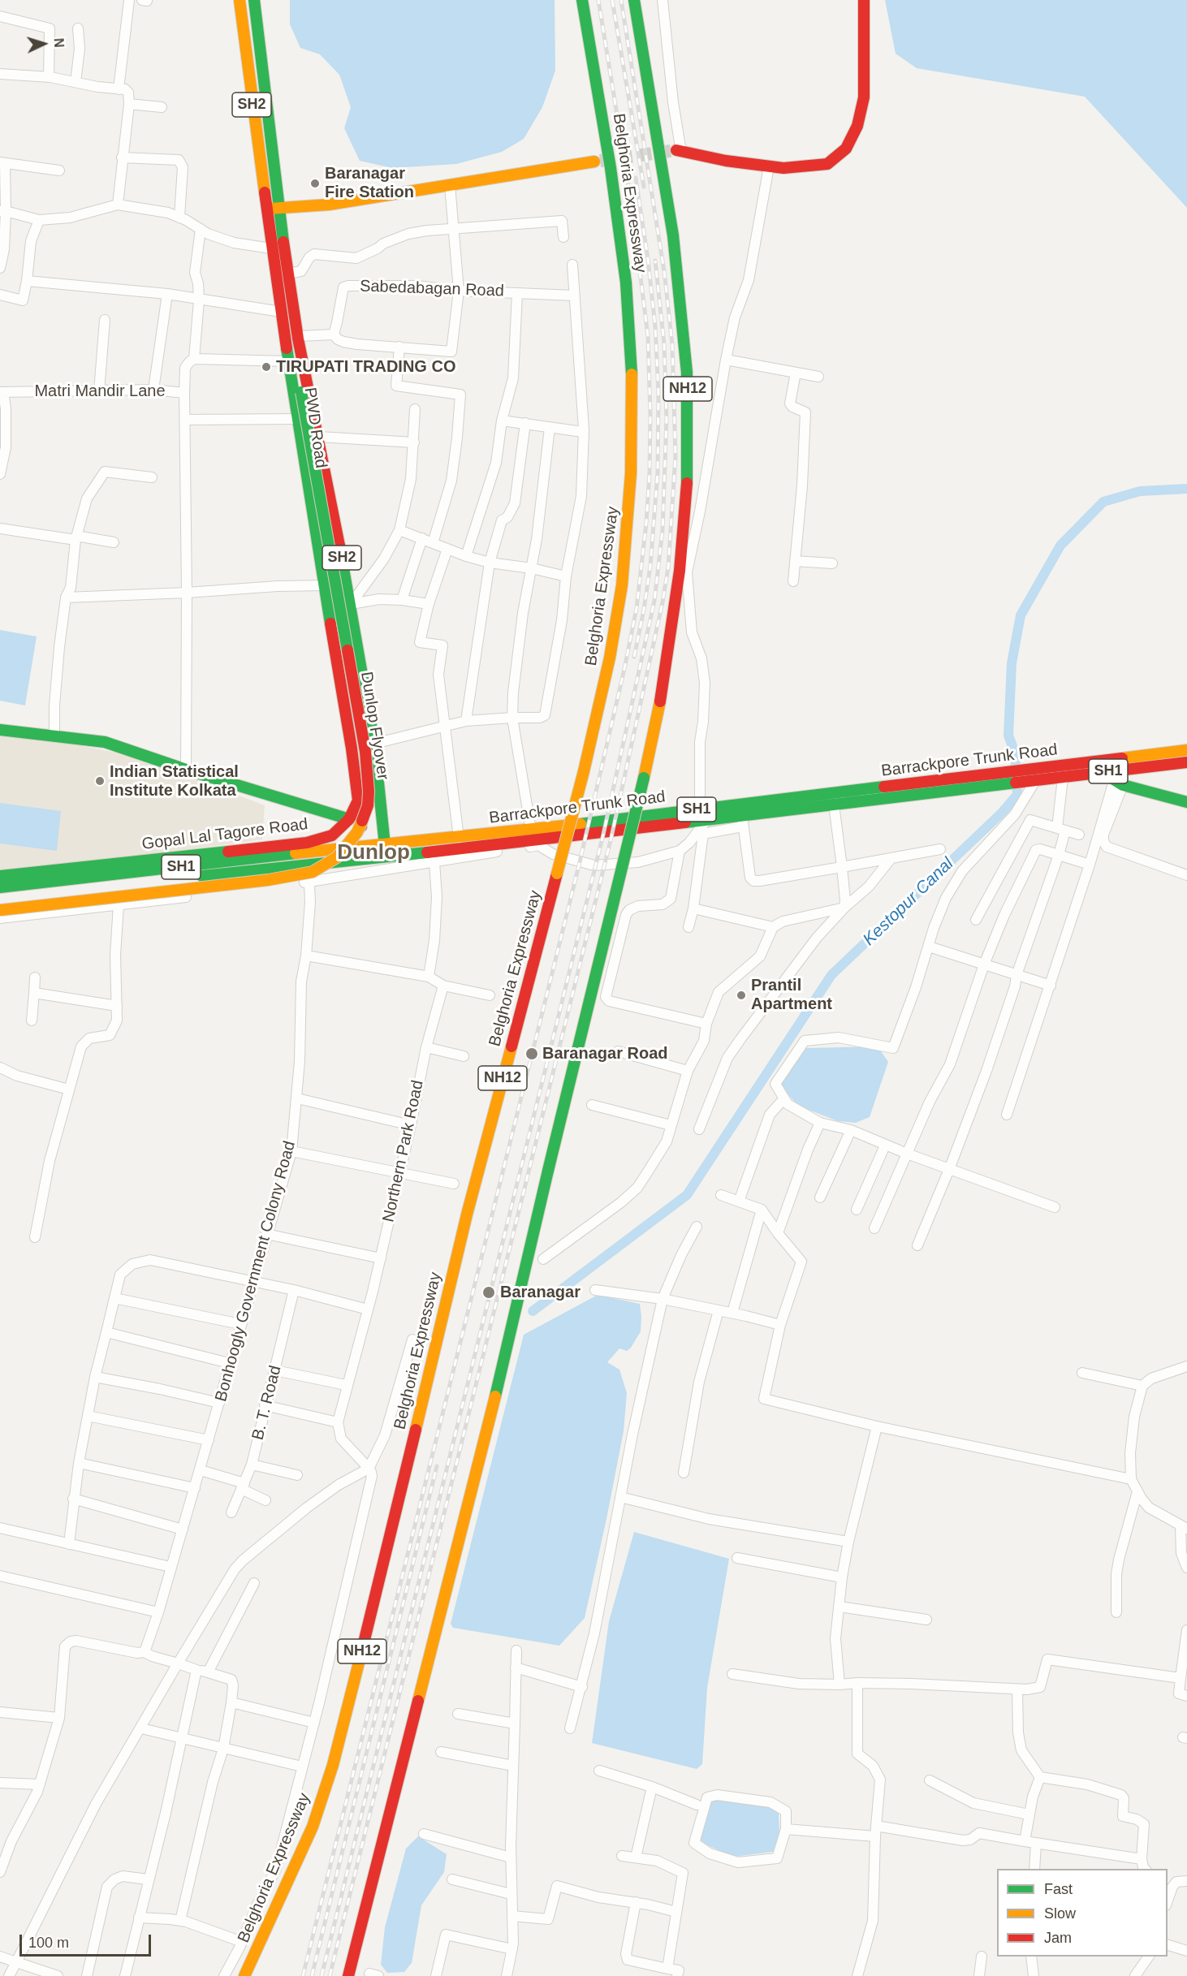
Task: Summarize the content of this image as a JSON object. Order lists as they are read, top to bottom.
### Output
{
  "streets": {
    "main road": [
      "SH2",
      "Belghoria Expressway",
      "NH12",
      "PWD Road",
      "Dunlop Flyover",
      "Barrackpore Trunk Road",
      "SH1",
      "Gopal Lal Tagore Road"
    ],
    "street": [
      "Sabedabagan Road",
      "Matri Mandir Lane",
      "Northern Park Road",
      "Bonhoogly Government Colony Road",
      "B. T. Road"
    ]
  },
  "crossings": [
    ["PWD Road", "Dunlop Flyover"],
    ["PWD Road", "Barrackpore Trunk Road"],
    ["Barrackpore Trunk Road", "Bonhoogly Government Colony Road"]
  ],
  "districts": ["Dunlop"],
  "water": ["Kestopur Canal"],
  "places": [
    "Baranagar Fire Station",
    "TIRUPATI TRADING CO",
    "Indian Statistical Institute Kolkata",
    "Prantil Apartment",
    "Baranagar Road",
    "Baranagar"
  ],
  "legend": ["Fast", "Slow", "Jam"],
  "scale_bar": "100 m",
  "north": "right"
}
